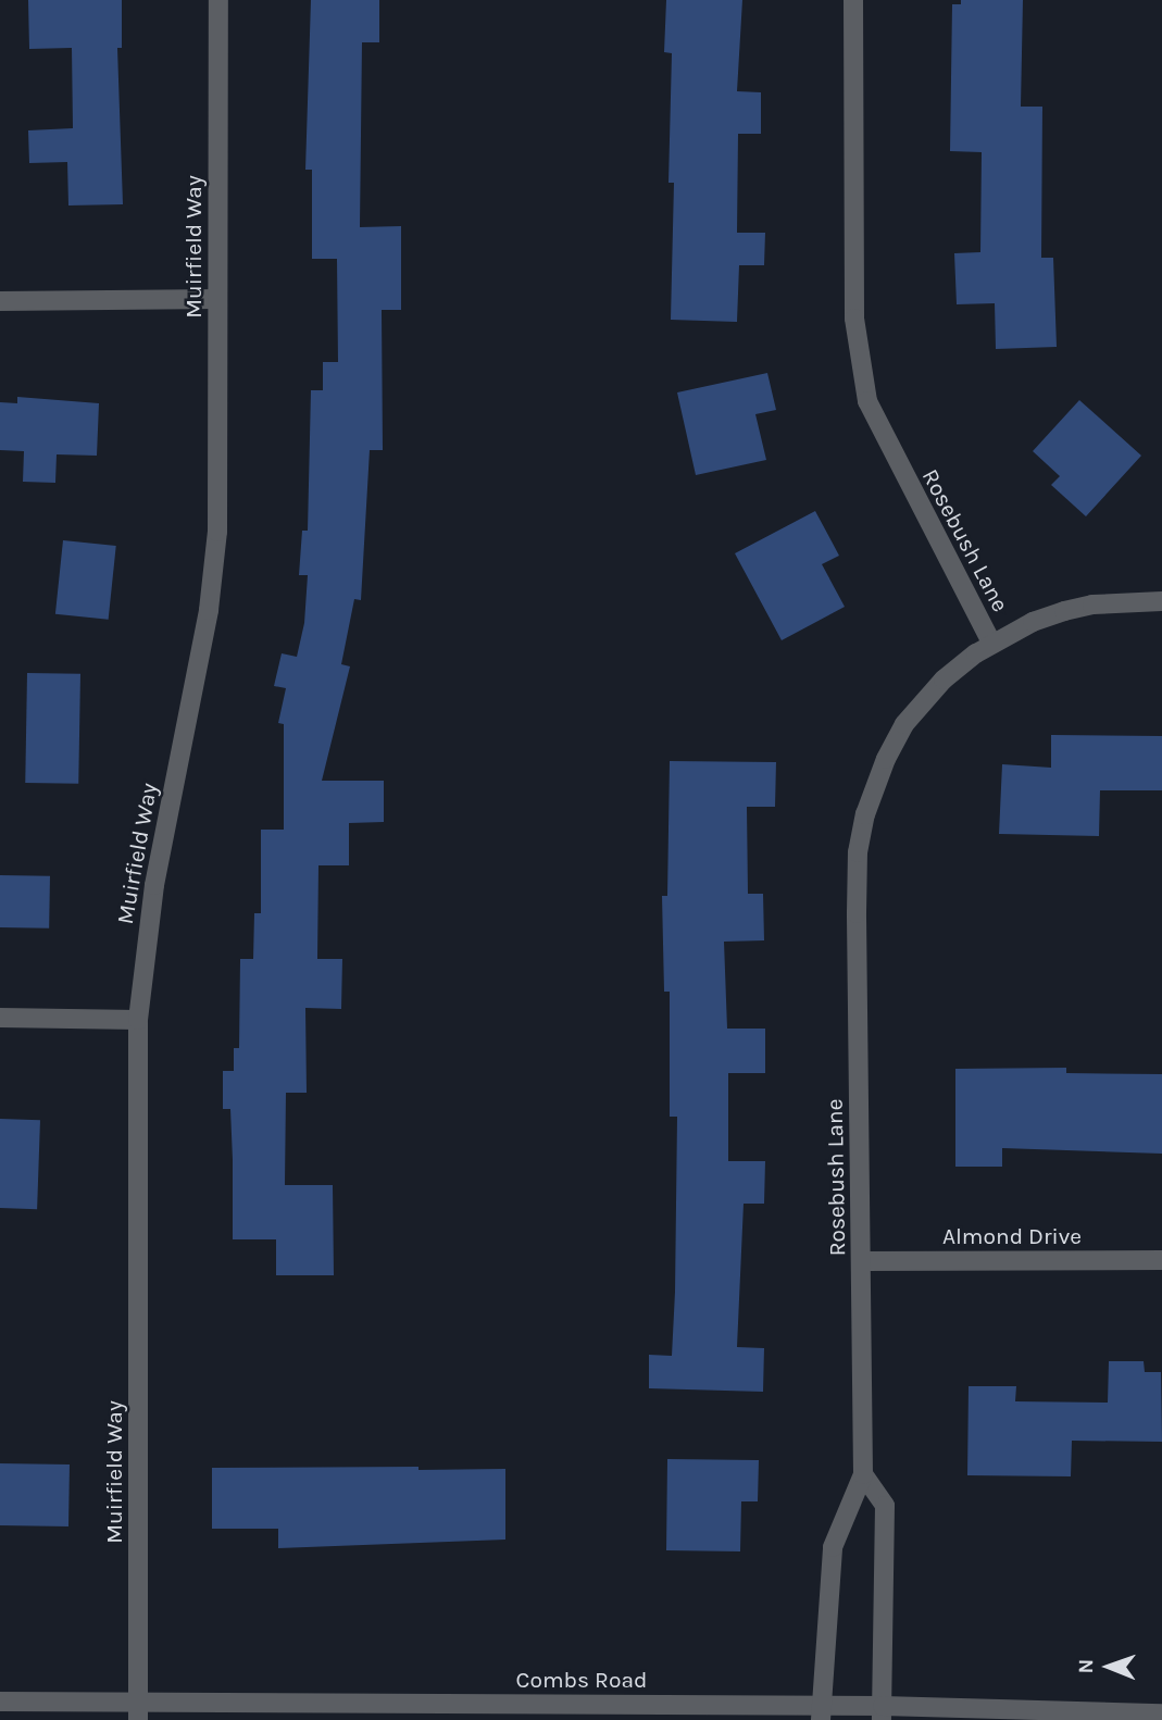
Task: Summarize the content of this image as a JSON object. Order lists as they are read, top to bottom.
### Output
{
  "streets": {
    "street": [
      "Muirfield Way",
      "Rosebush Lane",
      "Almond Drive",
      "Combs Road"
    ]
  },
  "crossings": [
    ["Muirfield Way", "Combs Road"],
    ["Rosebush Lane", "Almond Drive"],
    ["Rosebush Lane", "Combs Road"]
  ],
  "north": "left"
}
